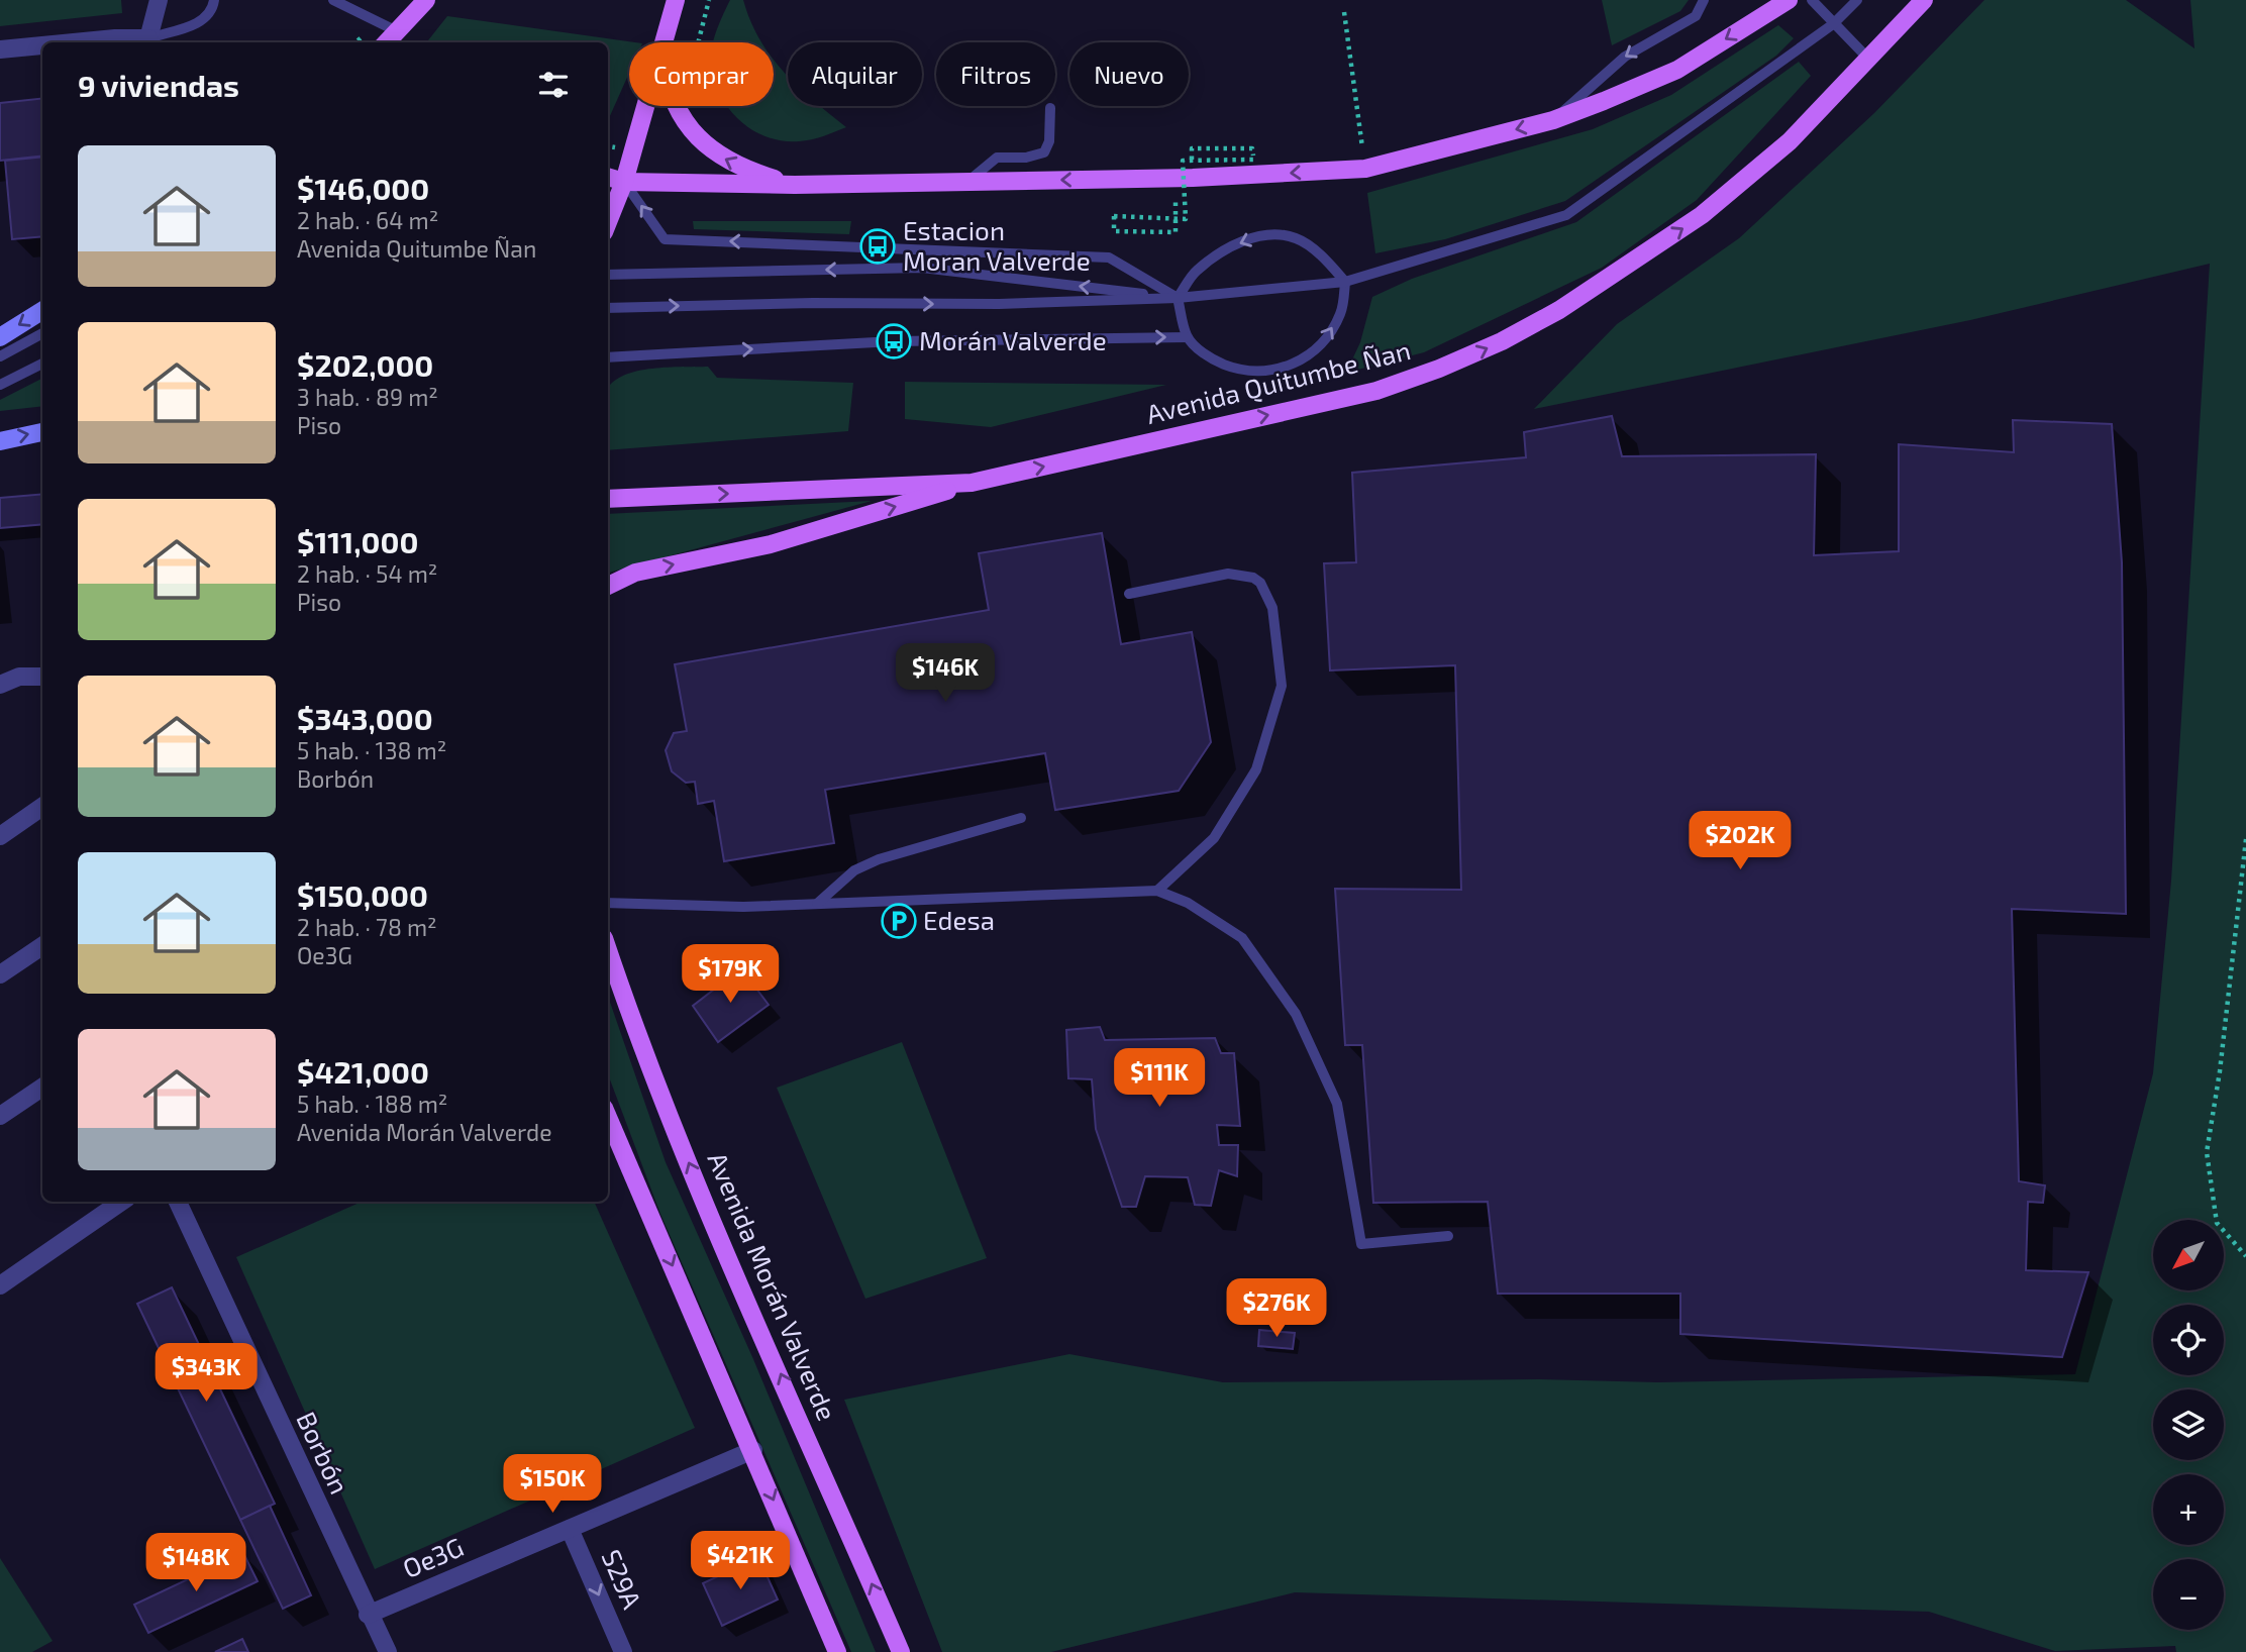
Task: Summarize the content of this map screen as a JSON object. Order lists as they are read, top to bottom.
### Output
{
  "streets": {
    "main road": ["Avenida Quitumbe Ñan", "Avenida Morán Valverde"],
    "street": ["Borbón", "Oe3G", "S29A"]
  },
  "crossings": [
    ["Borbón", "Oe3G"],
    ["Oe3G", "S29A"]
  ],
  "one_way": ["S29A"],
  "places": {
    "bus stop": ["Estacion Moran Valverde", "Morán Valverde"],
    "parking": ["Edesa"]
  },
  "north": "bottom left",
  "page": {
    "chip": [
      "Comprar",
      "Alquilar",
      "Filtros",
      "Nuevo"
    ],
    "heading": "9 viviendas",
    "list": [
      {
        "name": "$146,000",
        "note": "2 hab. · 64 m² · Avenida Quitumbe Ñan"
      },
      {
        "name": "$202,000",
        "note": "3 hab. · 89 m² · Piso"
      },
      {
        "name": "$111,000",
        "note": "2 hab. · 54 m² · Piso"
      },
      {
        "name": "$343,000",
        "note": "5 hab. · 138 m² · Borbón"
      },
      {
        "name": "$150,000",
        "note": "2 hab. · 78 m² · Oe3G"
      },
      {
        "name": "$421,000",
        "note": "5 hab. · 188 m² · Avenida Morán Valverde"
      }
    ],
    "price": [
      "$146K",
      "$202K",
      "$179K",
      "$111K",
      "$276K",
      "$343K",
      "$150K",
      "$421K",
      "$148K"
    ],
    "map_buttons": ["+", "−"]
  }
}
